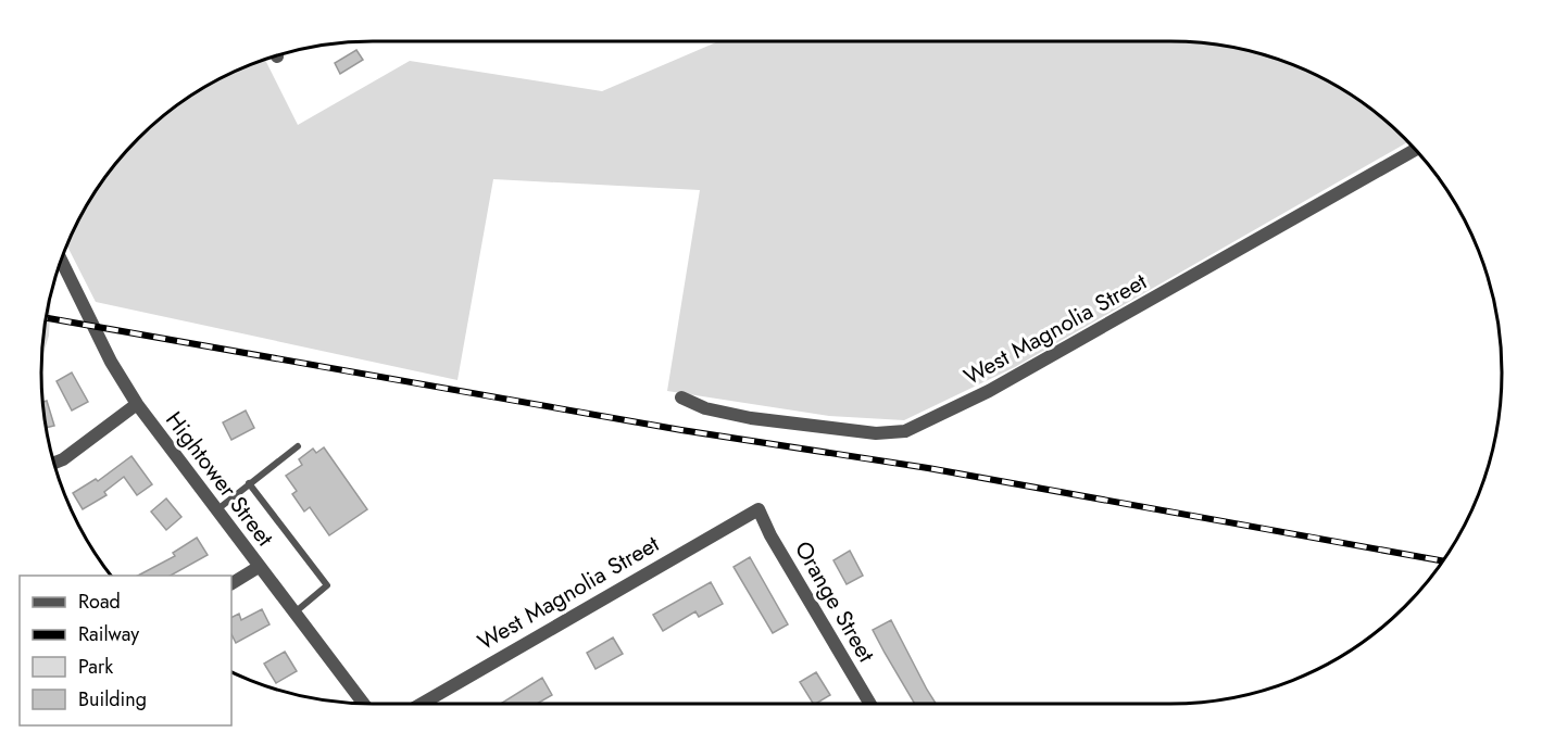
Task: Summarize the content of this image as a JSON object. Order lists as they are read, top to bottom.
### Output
{
  "streets": {
    "street": ["West Magnolia Street", "Hightower Street", "Orange Street"]
  },
  "crossings": [
    ["West Magnolia Street", "Orange Street"]
  ],
  "legend": [
    "Road",
    "Railway",
    "Park",
    "Building"
  ]
}
